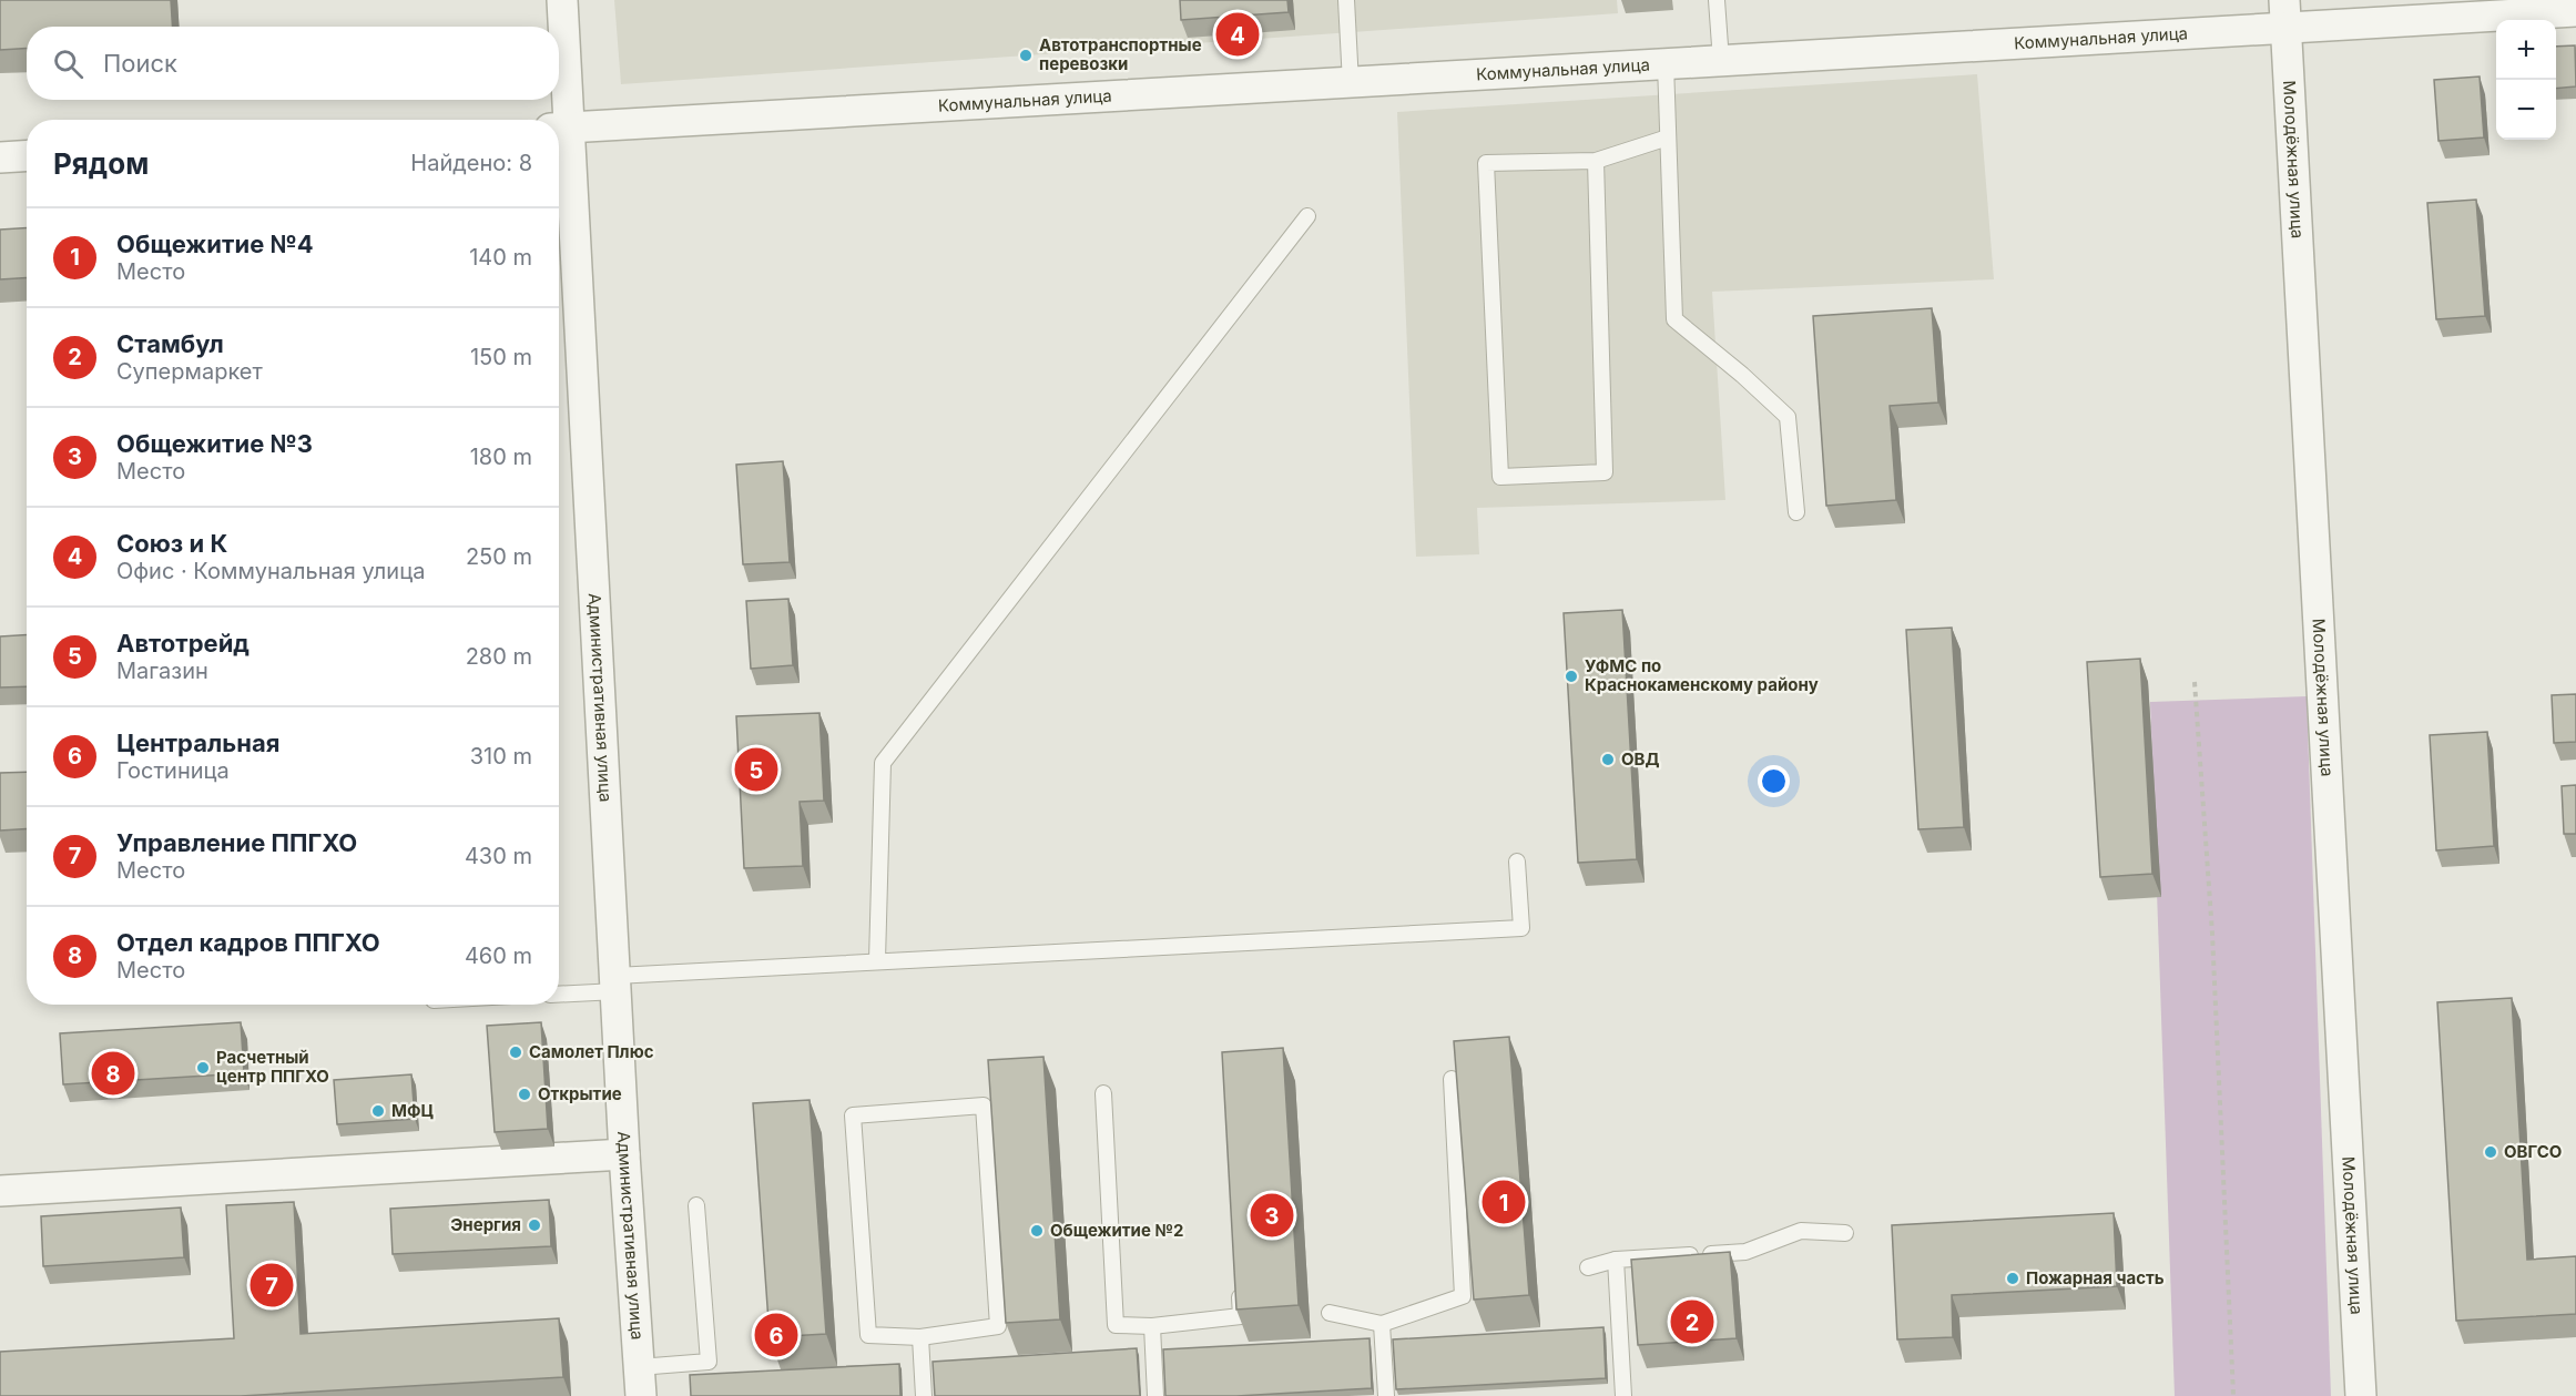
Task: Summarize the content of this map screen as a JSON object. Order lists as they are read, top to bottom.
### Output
{
  "streets": {
    "street": ["Коммунальная улица", "Молодёжная улица", "Административная улица"]
  },
  "crossings": [
    ["Коммунальная улица", "Молодёжная улица"],
    ["Коммунальная улица", "Административная улица"]
  ],
  "places": [
    "Автотранспортные перевозки",
    "УФМС по Краснокаменскому району",
    "ОВД",
    "Самолет Плюс",
    "Расчетный центр ППГХО",
    "Открытие",
    "МФЦ",
    "ОВГСО",
    "Энергия",
    "Общежитие №2",
    "Пожарная часть"
  ],
  "page": {
    "pins": [
      "4",
      "5",
      "8",
      "1",
      "3",
      "7",
      "2",
      "6"
    ],
    "map_buttons": ["+", "−"],
    "search": "Поиск",
    "heading": ["Рядом", "Найдено: 8"],
    "list": [
      {
        "mark": "1",
        "name": "Общежитие №4",
        "note": "Место",
        "value": "140 m"
      },
      {
        "mark": "2",
        "name": "Стамбул",
        "note": "Супермаркет",
        "value": "150 m"
      },
      {
        "mark": "3",
        "name": "Общежитие №3",
        "note": "Место",
        "value": "180 m"
      },
      {
        "mark": "4",
        "name": "Союз и К",
        "note": "Офис · Коммунальная улица",
        "value": "250 m"
      },
      {
        "mark": "5",
        "name": "Автотрейд",
        "note": "Магазин",
        "value": "280 m"
      },
      {
        "mark": "6",
        "name": "Центральная",
        "note": "Гостиница",
        "value": "310 m"
      },
      {
        "mark": "7",
        "name": "Управление ППГХО",
        "note": "Место",
        "value": "430 m"
      },
      {
        "mark": "8",
        "name": "Отдел кадров ППГХО",
        "note": "Место",
        "value": "460 m"
      }
    ]
  }
}
